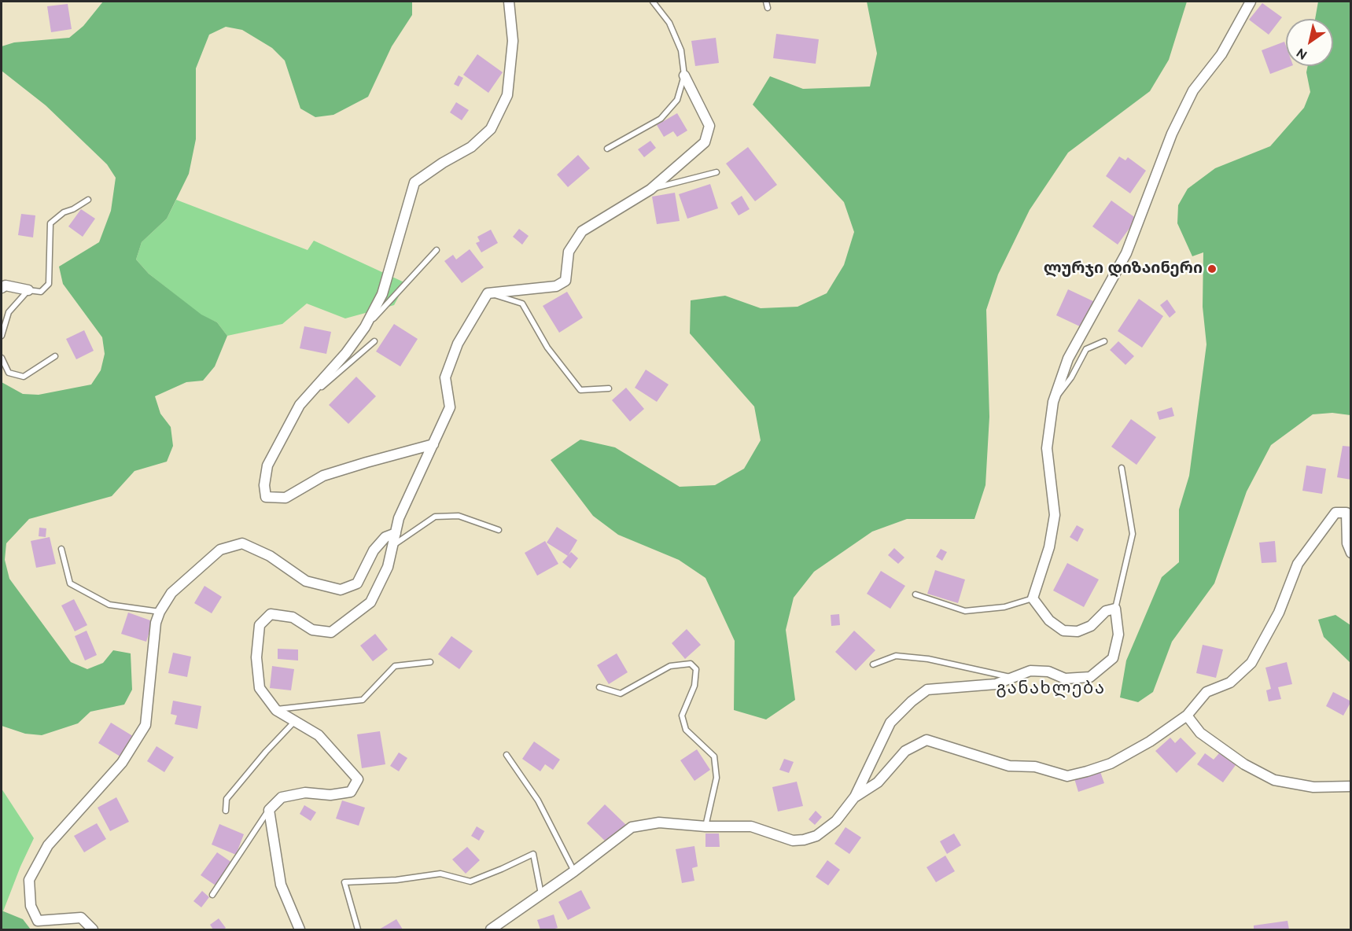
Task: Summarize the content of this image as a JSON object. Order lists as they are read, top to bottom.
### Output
{
  "districts": ["განახლება"],
  "places": ["ლურჯი დიზაინერი"],
  "north": "bottom left"
}
